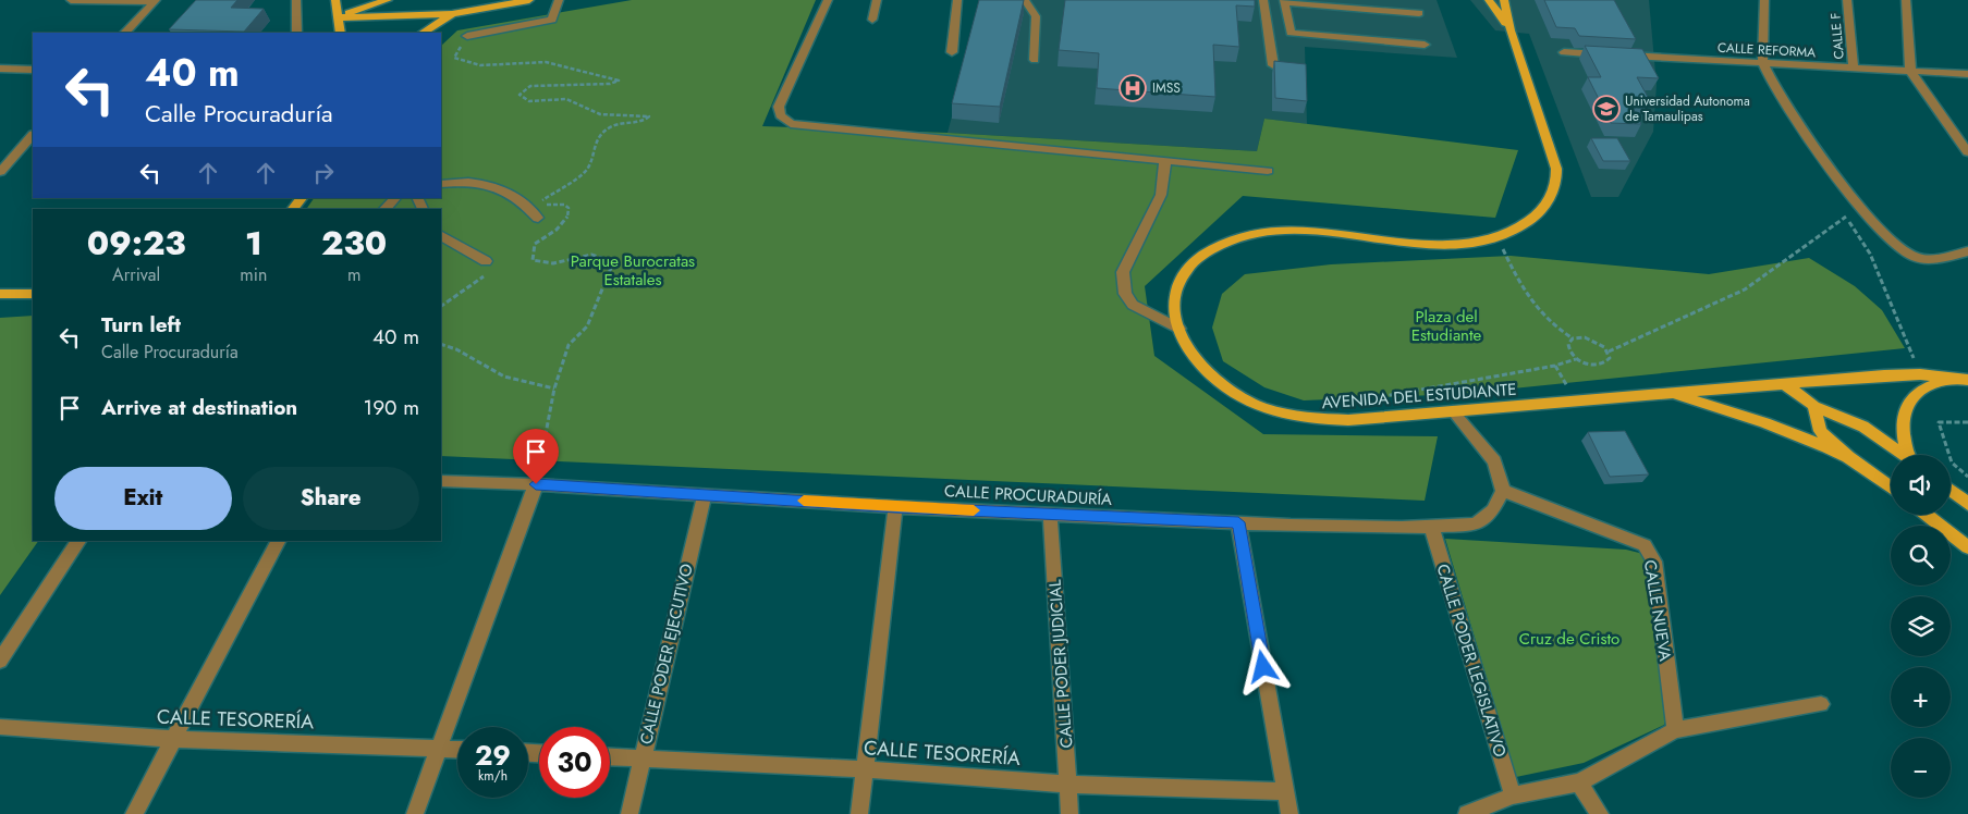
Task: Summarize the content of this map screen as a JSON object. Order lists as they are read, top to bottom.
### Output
{
  "streets": {
    "main road": ["AVENIDA DEL ESTUDIANTE"],
    "street": [
      "CALLE F",
      "CALLE REFORMA",
      "CALLE PROCURADURÍA",
      "CALLE NUEVA",
      "CALLE PODER EJECUTIVO",
      "CALLE PODER LEGISLATIVO",
      "CALLE PODER JUDICIAL",
      "CALLE TESORERÍA"
    ]
  },
  "crossings": [
    ["CALLE F", "CALLE REFORMA"],
    ["CALLE PROCURADURÍA", "CALLE NUEVA"],
    ["CALLE PROCURADURÍA", "CALLE PODER EJECUTIVO"],
    ["CALLE PROCURADURÍA", "CALLE PODER LEGISLATIVO"],
    ["CALLE PROCURADURÍA", "CALLE PODER JUDICIAL"],
    ["CALLE PODER EJECUTIVO", "CALLE TESORERÍA"],
    ["CALLE PODER JUDICIAL", "CALLE TESORERÍA"]
  ],
  "parks": ["Parque Burocratas Estatales", "Plaza del Estudiante", "Cruz de Cristo"],
  "places": {
    "hospital": ["IMSS"],
    "school or university": ["Universidad Autonoma de Tamaulipas"]
  },
  "page": {
    "turn": ["40 m", "Calle Procuraduría"],
    "eta": [
      "09:23",
      "Arrival",
      "1",
      "min",
      "230",
      "m"
    ],
    "list": [
      {
        "name": "Turn left",
        "note": "Calle Procuraduría",
        "value": "40 m"
      },
      {
        "name": "Arrive at destination",
        "value": "190 m"
      }
    ],
    "map_buttons": ["+", "−"],
    "buttons": ["Exit", "Share"],
    "speed": "29 km/h",
    "limit": "30"
  }
}
